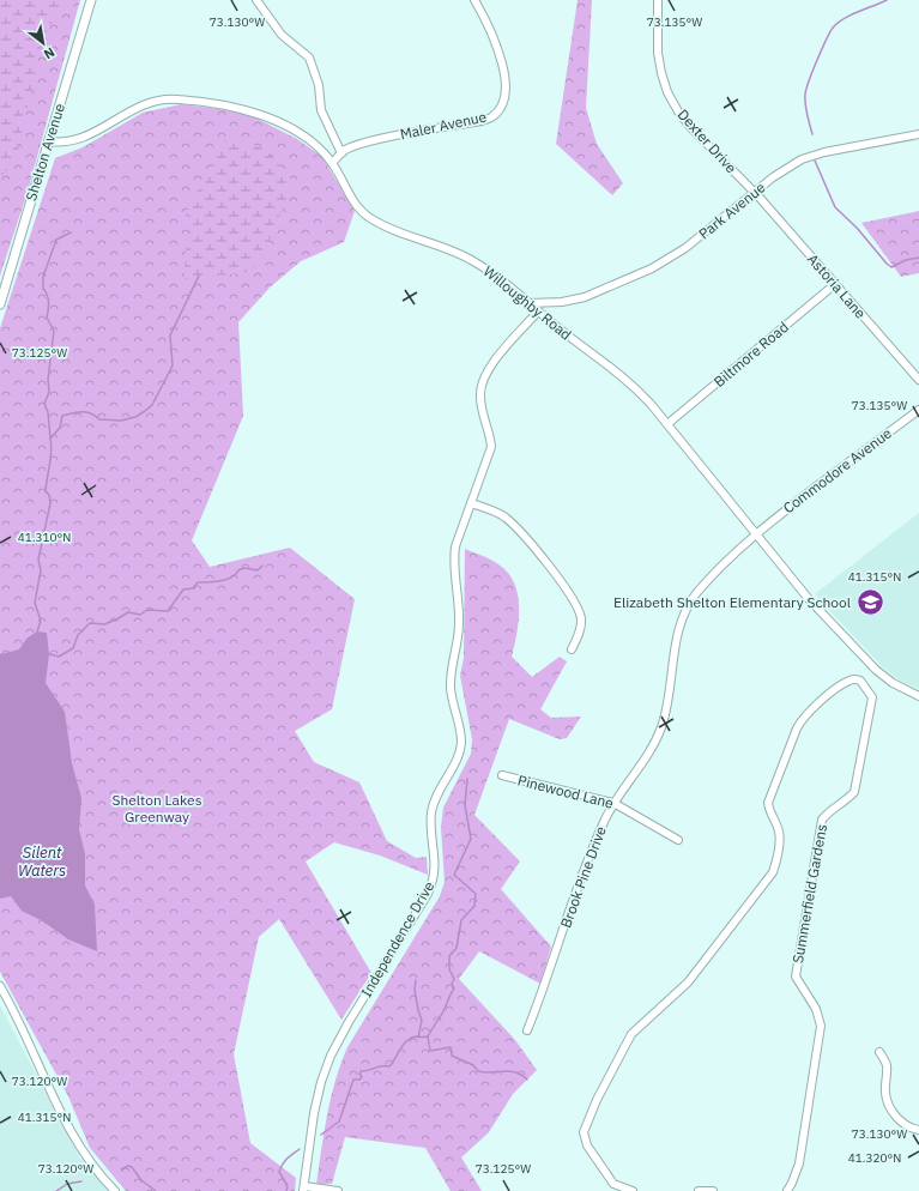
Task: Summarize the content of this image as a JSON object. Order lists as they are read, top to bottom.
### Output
{
  "streets": {
    "main road": ["Shelton Avenue"],
    "street": [
      "Maler Avenue",
      "Dexter Drive",
      "Park Avenue",
      "Astoria Lane",
      "Willoughby Road",
      "Biltmore Road",
      "Commodore Avenue",
      "Pinewood Lane",
      "Brook Pine Drive",
      "Summerfield Gardens",
      "Independence Drive"
    ]
  },
  "crossings": [
    ["Maler Avenue", "Willoughby Road"],
    ["Dexter Drive", "Park Avenue"],
    ["Dexter Drive", "Astoria Lane"],
    ["Shelton Avenue", "Willoughby Road"],
    ["Park Avenue", "Astoria Lane"],
    ["Park Avenue", "Willoughby Road"],
    ["Astoria Lane", "Biltmore Road"],
    ["Willoughby Road", "Biltmore Road"],
    ["Willoughby Road", "Commodore Avenue"],
    ["Willoughby Road", "Brook Pine Drive"],
    ["Willoughby Road", "Independence Drive"],
    ["Commodore Avenue", "Brook Pine Drive"],
    ["Pinewood Lane", "Brook Pine Drive"]
  ],
  "water": ["Silent Waters"],
  "parks": ["Shelton Lakes Greenway"],
  "places": {
    "school or university": ["Elizabeth Shelton Elementary School"]
  },
  "north": "bottom right",
  "coordinates": [
    "73.130°W",
    "73.135°W",
    "73.125°W",
    "41.310°N",
    "41.315°N",
    "73.120°W",
    "41.320°N"
  ]
}
